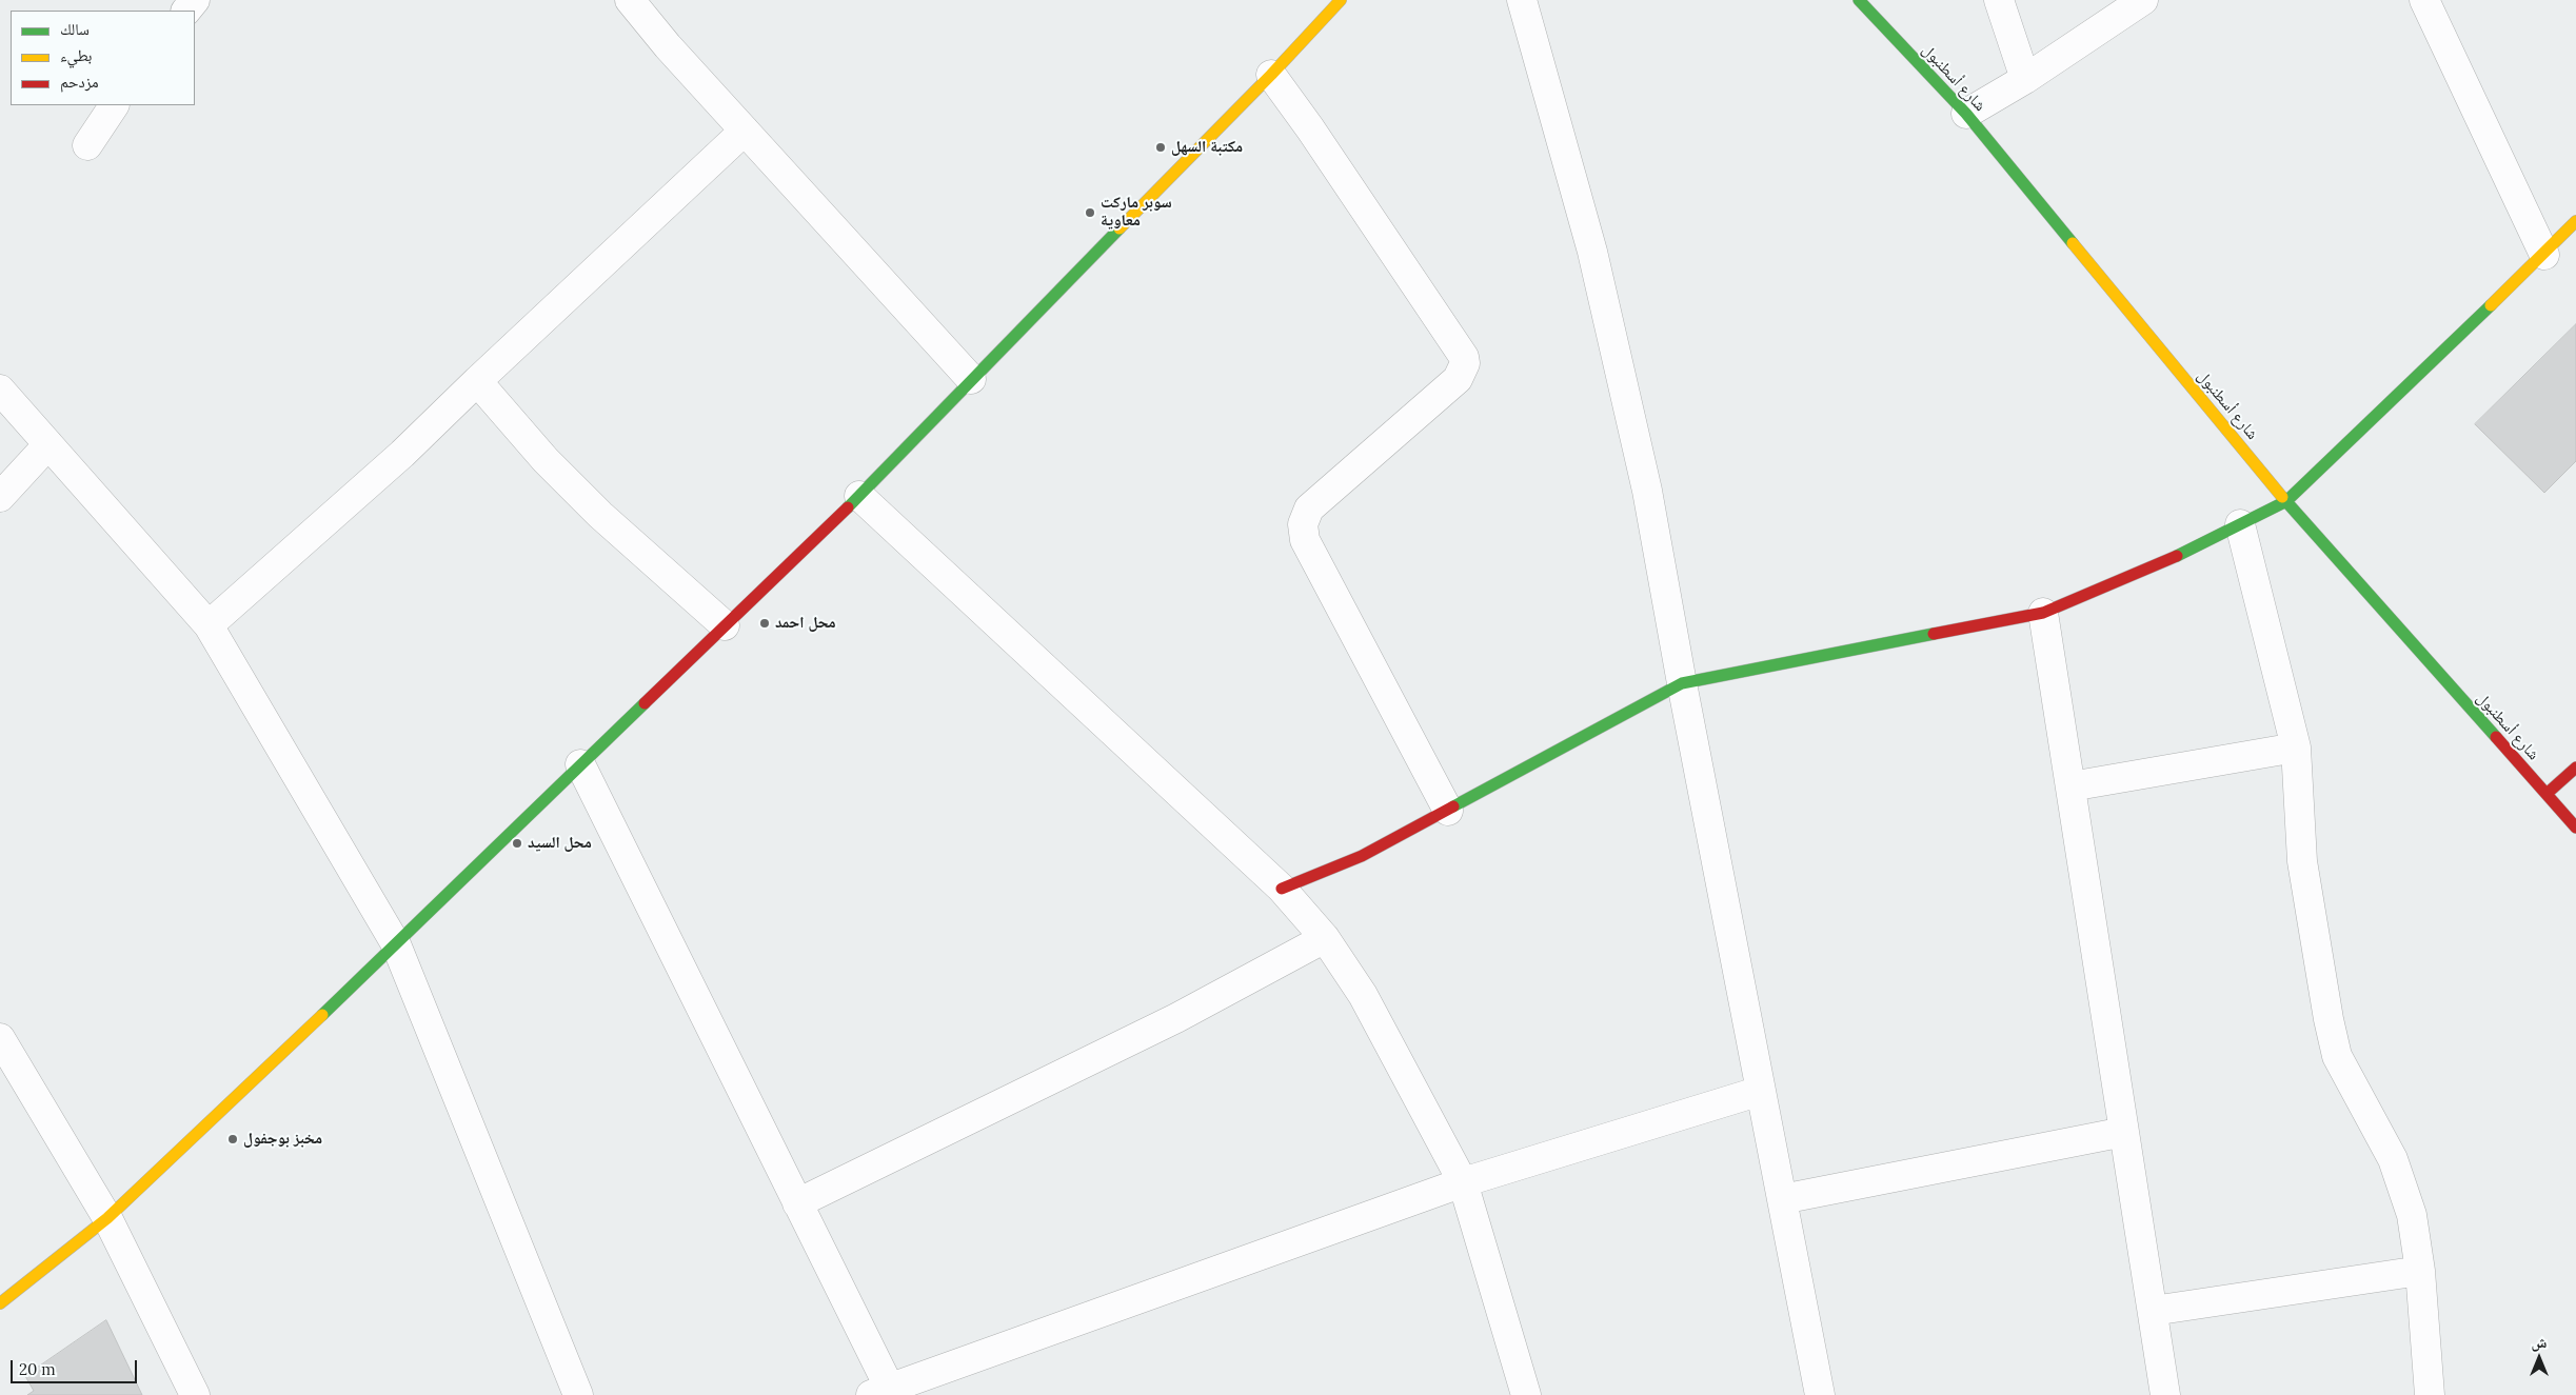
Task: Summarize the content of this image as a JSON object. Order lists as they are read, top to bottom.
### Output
{
  "streets": {
    "street": ["شارع أسطنبول"]
  },
  "places": [
    "مكتبة السهل",
    "سوبر ماركت معاوية",
    "محل احمد",
    "محل السيد",
    "مخبز بوجفول"
  ],
  "legend": ["سالك", "بطيء", "مزدحم"],
  "scale_bar": "20 m",
  "north": "top"
}
